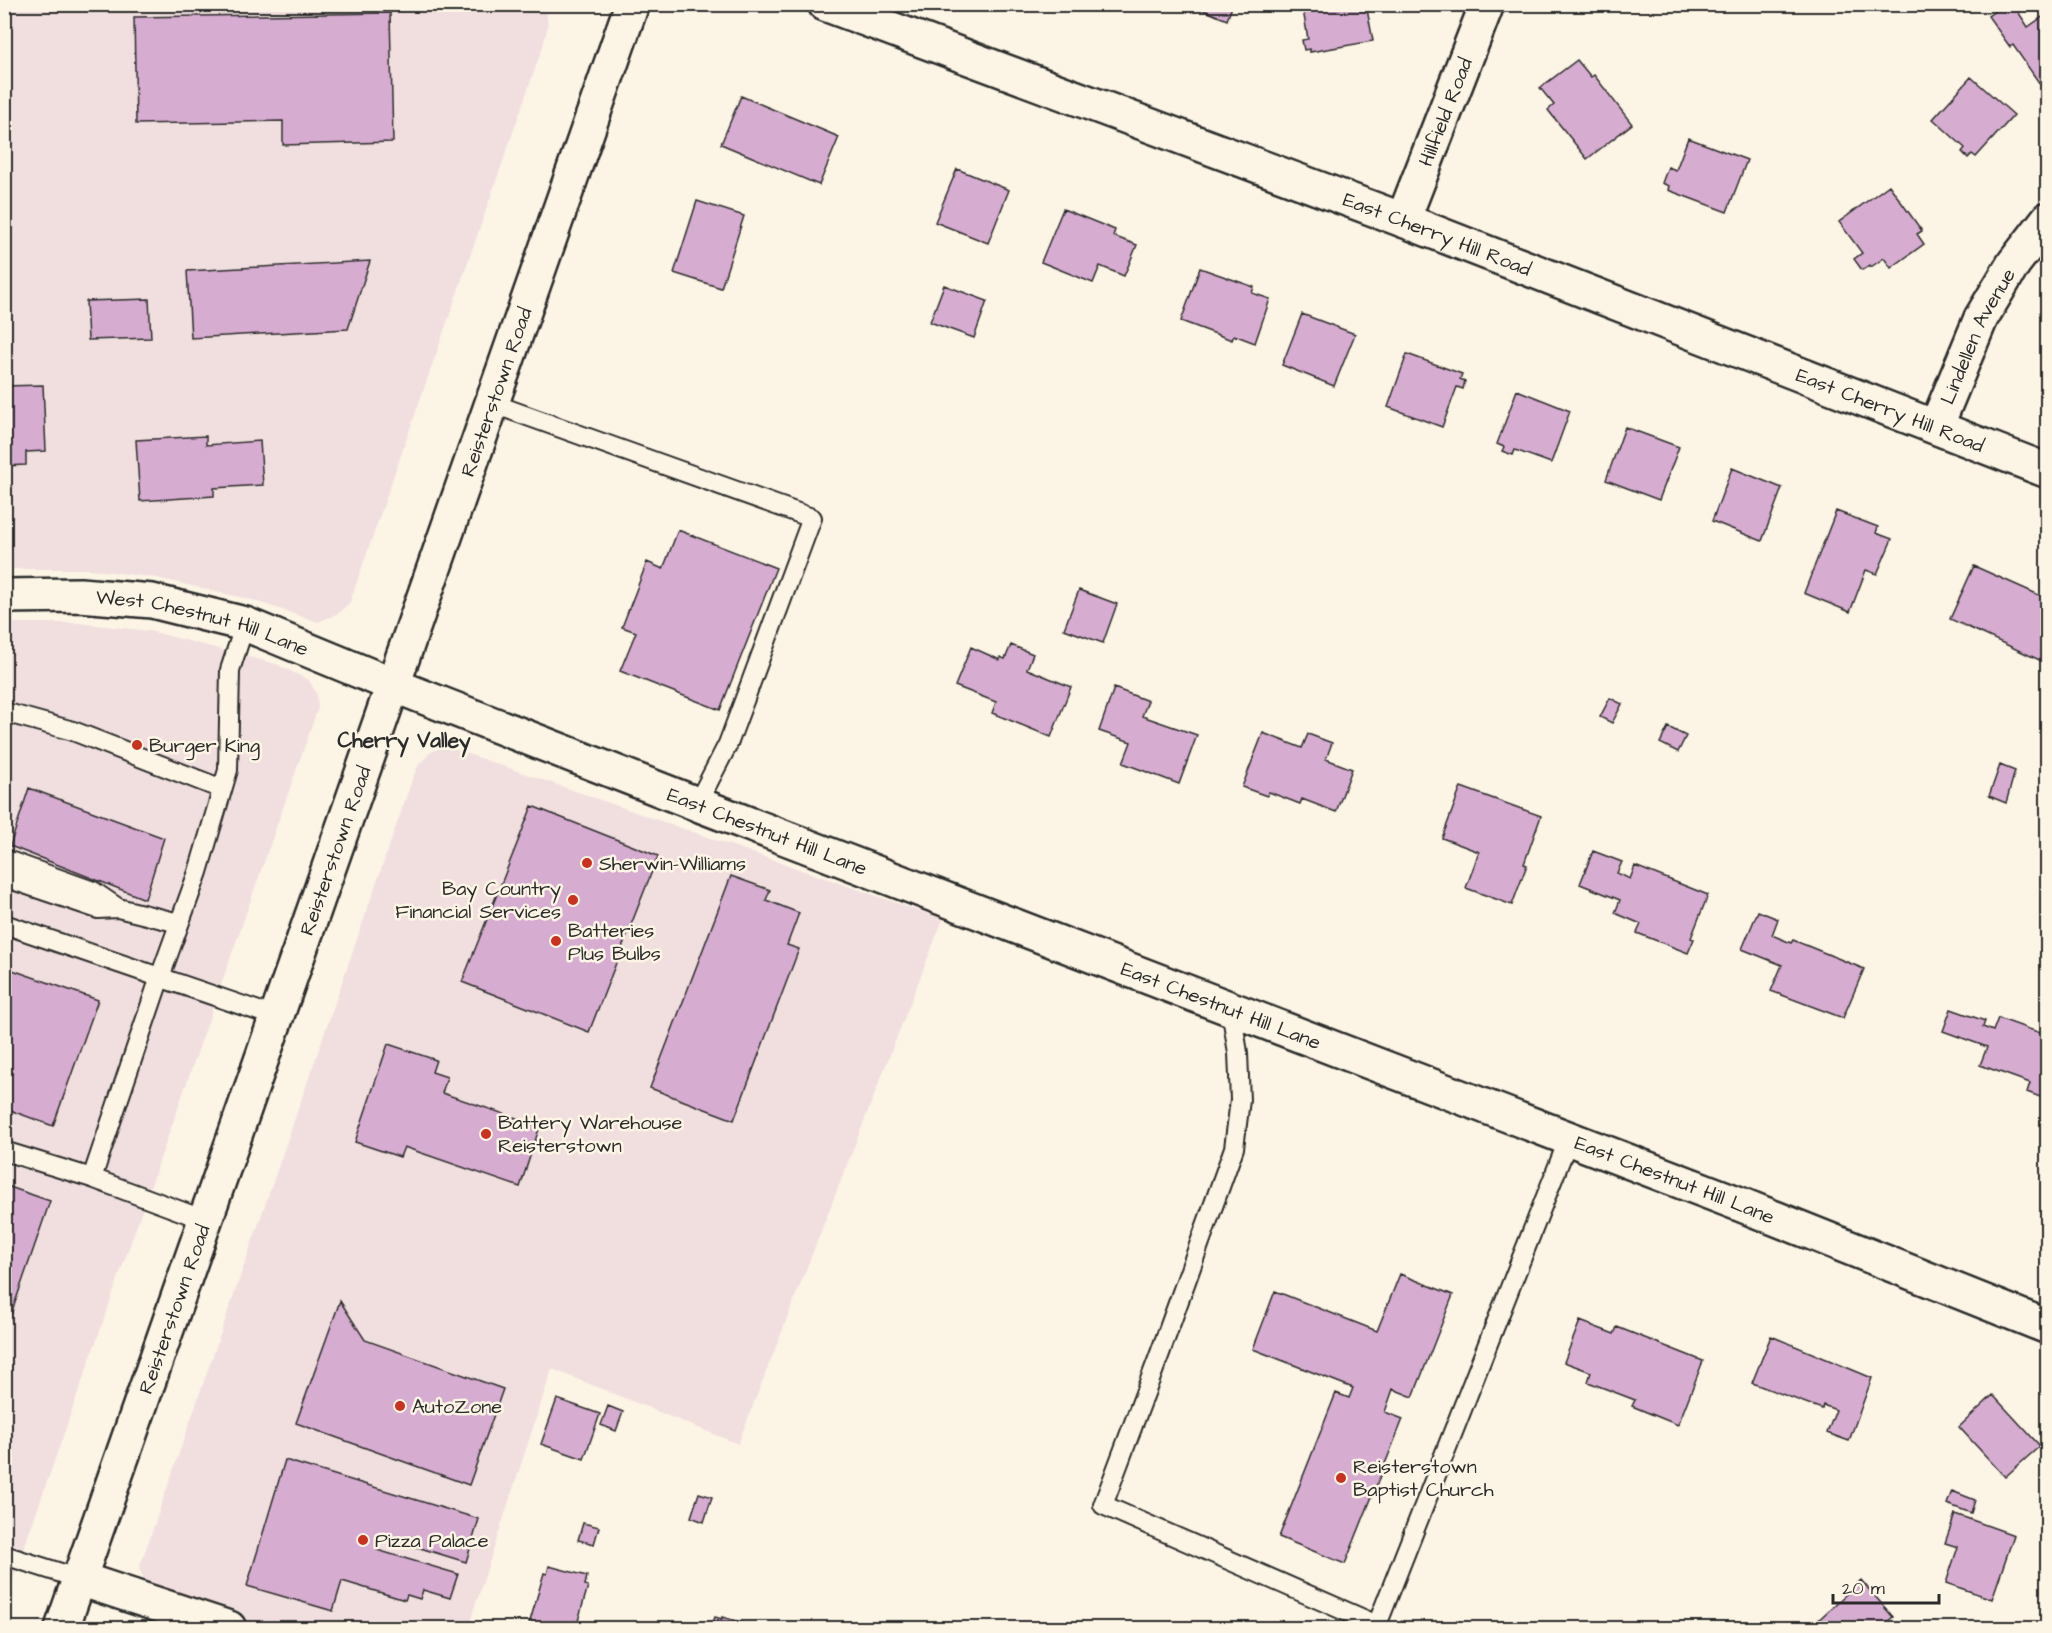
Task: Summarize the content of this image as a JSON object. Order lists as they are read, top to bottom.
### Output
{
  "streets": {
    "main road": [
      "Hillfield Road",
      "East Cherry Hill Road",
      "Lindellen Avenue",
      "Reisterstown Road",
      "West Chestnut Hill Lane",
      "East Chestnut Hill Lane"
    ]
  },
  "crossings": [
    ["Hillfield Road", "East Cherry Hill Road"],
    ["East Cherry Hill Road", "Lindellen Avenue"],
    ["Reisterstown Road", "West Chestnut Hill Lane"],
    ["Reisterstown Road", "East Chestnut Hill Lane"],
    ["West Chestnut Hill Lane", "East Chestnut Hill Lane"]
  ],
  "districts": ["Cherry Valley"],
  "places": [
    "Burger King",
    "Sherwin-Williams",
    "Bay Country Financial Services",
    "Batteries Plus Bulbs",
    "Battery Warehouse Reisterstown",
    "AutoZone",
    "Reisterstown Baptist Church",
    "Pizza Palace"
  ],
  "scale_bar": "20 m"
}
